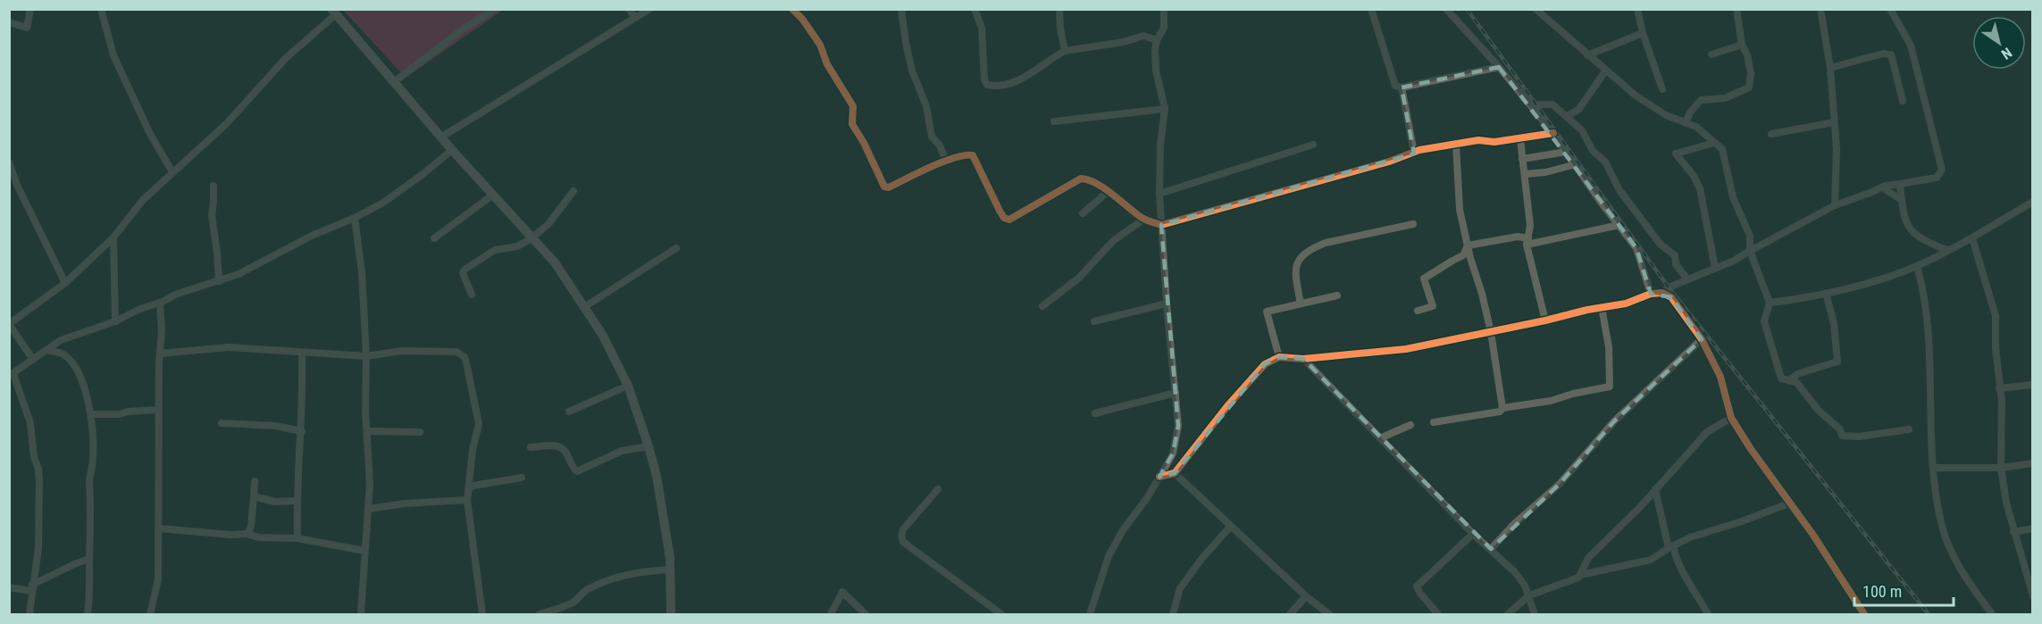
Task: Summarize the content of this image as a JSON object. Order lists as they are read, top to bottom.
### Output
{
  "scale_bar": "100 m",
  "north": "bottom right"
}
